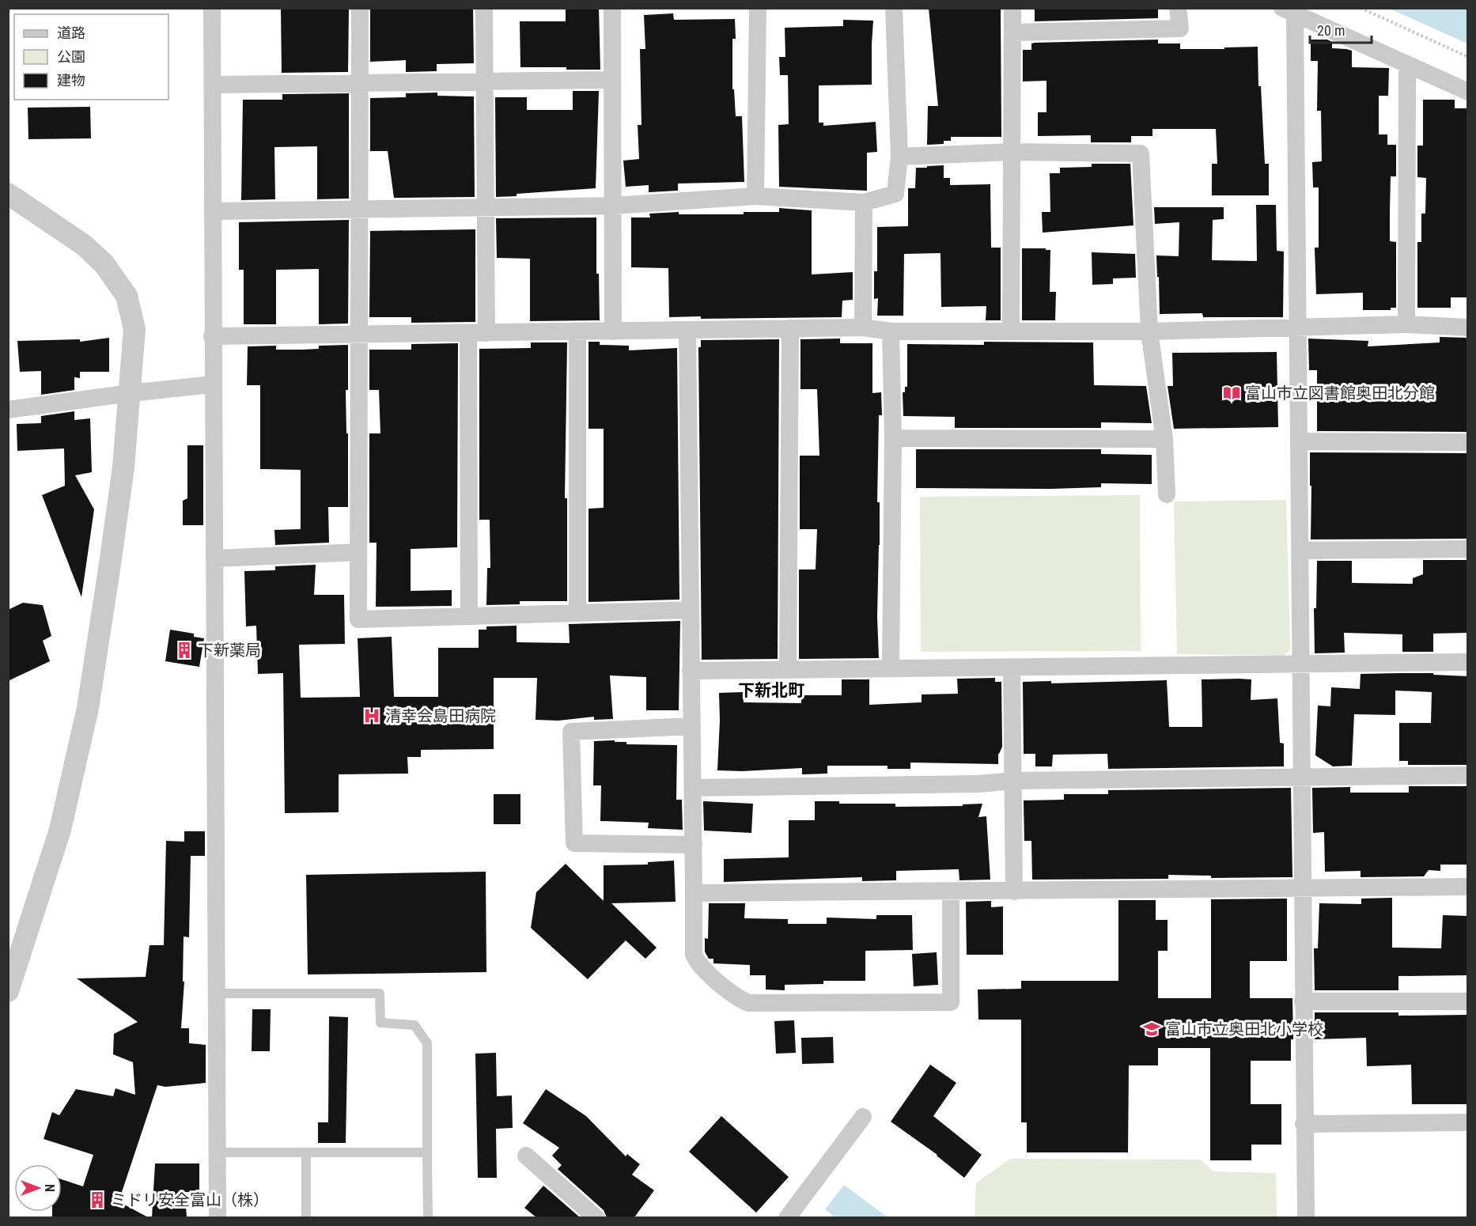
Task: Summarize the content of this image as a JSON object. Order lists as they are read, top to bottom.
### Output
{
  "districts": ["下新北町"],
  "places": {
    "library": ["富山市立図書館奥田北分館"],
    "building": ["下新薬局", "ミドリ安全富山（株）"],
    "hospital": ["清幸会島田病院"],
    "school or university": ["富山市立奥田北小学校"]
  },
  "legend": ["道路", "公園", "建物"],
  "scale_bar": "20 m",
  "north": "right"
}
